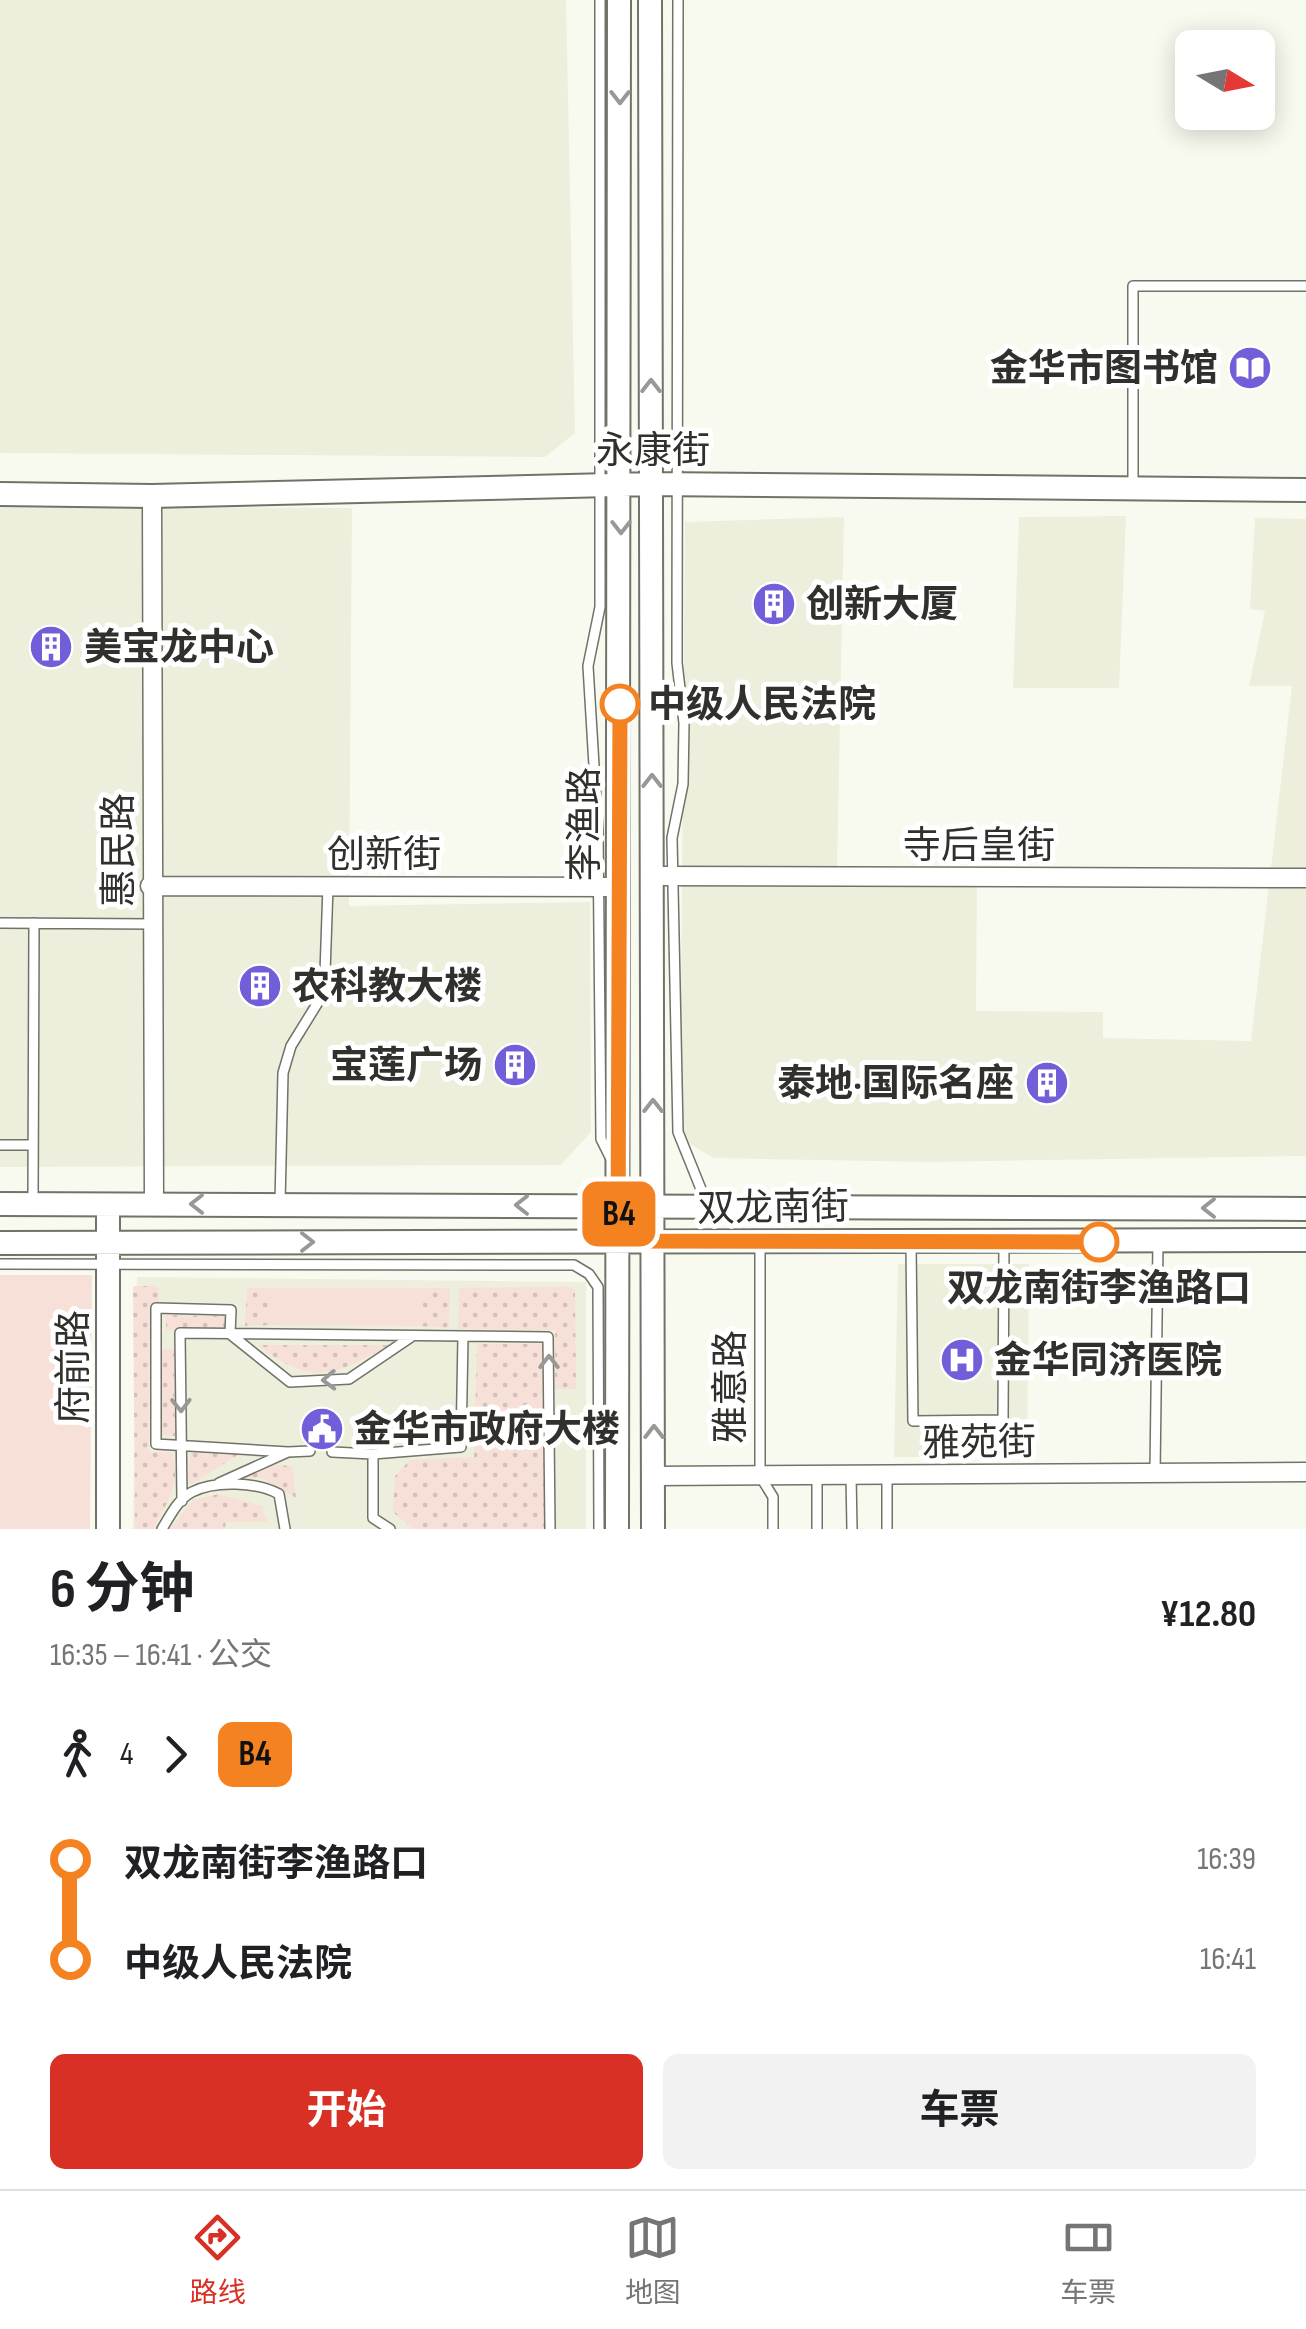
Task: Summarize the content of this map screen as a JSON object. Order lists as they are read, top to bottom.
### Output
{
  "streets": {
    "main road": [
      "永康街",
      "李渔路",
      "双龙南街",
      "府前路"
    ],
    "street": [
      "寺后皇街",
      "惠民路",
      "创新街",
      "雅苑街"
    ],
    "lane": ["雅意路"]
  },
  "crossings": [
    ["永康街", "李渔路"],
    ["永康街", "惠民路"],
    ["李渔路", "寺后皇街"],
    ["李渔路", "创新街"],
    ["李渔路", "双龙南街"],
    ["李渔路", "雅苑街"],
    ["惠民路", "创新街"],
    ["惠民路", "双龙南街"],
    ["双龙南街", "府前路"],
    ["双龙南街", "雅意路"],
    ["雅意路", "雅苑街"]
  ],
  "places": {
    "library": ["金华市图书馆"],
    "building": [
      "创新大厦",
      "美宝龙中心",
      "农科教大楼",
      "宝莲广场",
      "泰地·国际名座"
    ],
    "other": ["中级人民法院", "双龙南街李渔路口"],
    "hospital": ["金华同济医院"],
    "public building": ["金华市政府大楼"]
  },
  "lines": ["bus line B4"],
  "north": "right",
  "page": {
    "on_map": "B4",
    "heading": ["6 分钟", "16:35 – 16:41 · 公交", "¥12.80"],
    "legs": ["4", "B4"],
    "list": [
      {
        "name": "双龙南街李渔路口",
        "value": "16:39"
      },
      {
        "name": "中级人民法院",
        "value": "16:41"
      }
    ],
    "buttons": ["开始", "车票"],
    "tabs": ["路线", "地图", "车票"]
  }
}
